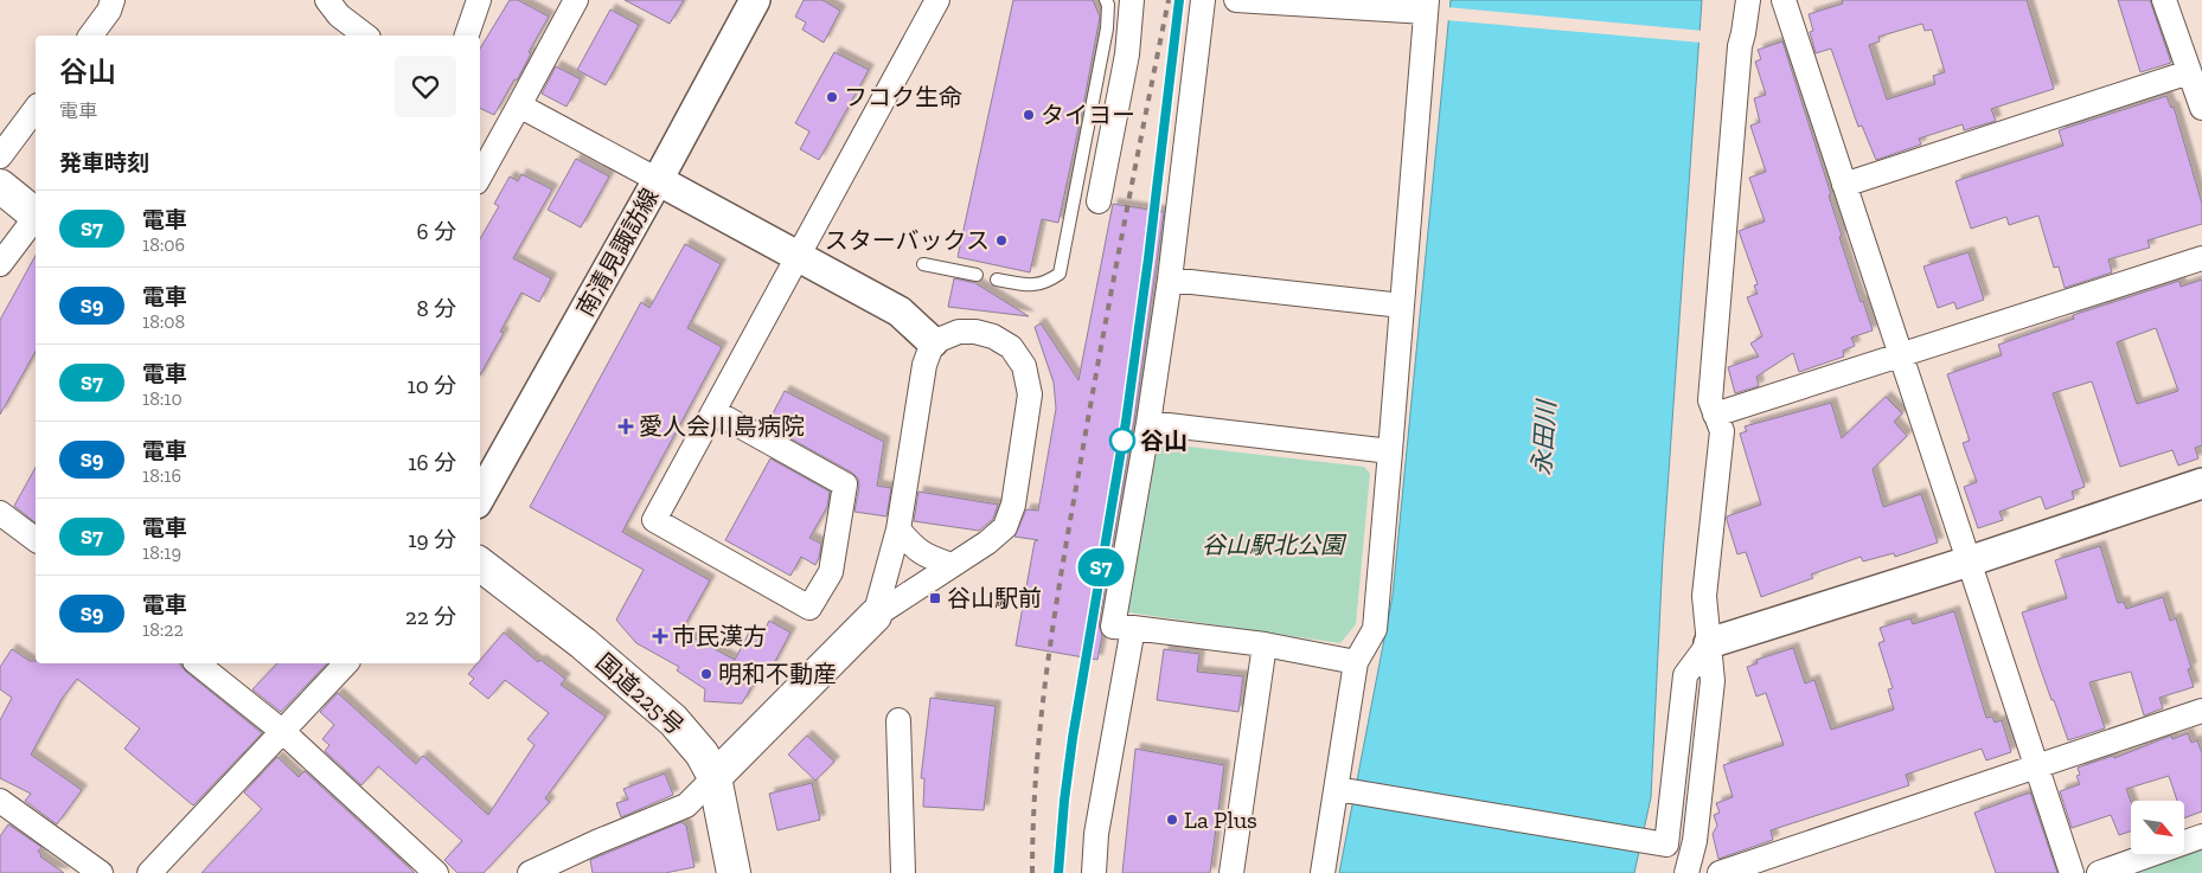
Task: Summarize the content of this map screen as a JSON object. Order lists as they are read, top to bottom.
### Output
{
  "streets": {
    "main road": ["国道225号"],
    "street": ["南清見諏訪線"]
  },
  "water": ["永田川"],
  "parks": ["谷山駅北公園"],
  "places": {
    "other": [
      "フコク生命",
      "タイヨー",
      "スターバックス",
      "谷山",
      "明和不動産",
      "La Plus"
    ],
    "health": ["愛人会川島病院", "市民漢方"],
    "transit": ["谷山駅前"]
  },
  "north": "bottom right",
  "page": {
    "on_map": "S7",
    "heading": [
      ["谷山", "電車"],
      "発車時刻"
    ],
    "list": [
      {
        "mark": "S7",
        "name": "電車",
        "note": "18:06",
        "value": "6 分"
      },
      {
        "mark": "S9",
        "name": "電車",
        "note": "18:08",
        "value": "8 分"
      },
      {
        "mark": "S7",
        "name": "電車",
        "note": "18:10",
        "value": "10 分"
      },
      {
        "mark": "S9",
        "name": "電車",
        "note": "18:16",
        "value": "16 分"
      },
      {
        "mark": "S7",
        "name": "電車",
        "note": "18:19",
        "value": "19 分"
      },
      {
        "mark": "S9",
        "name": "電車",
        "note": "18:22",
        "value": "22 分"
      }
    ]
  }
}
